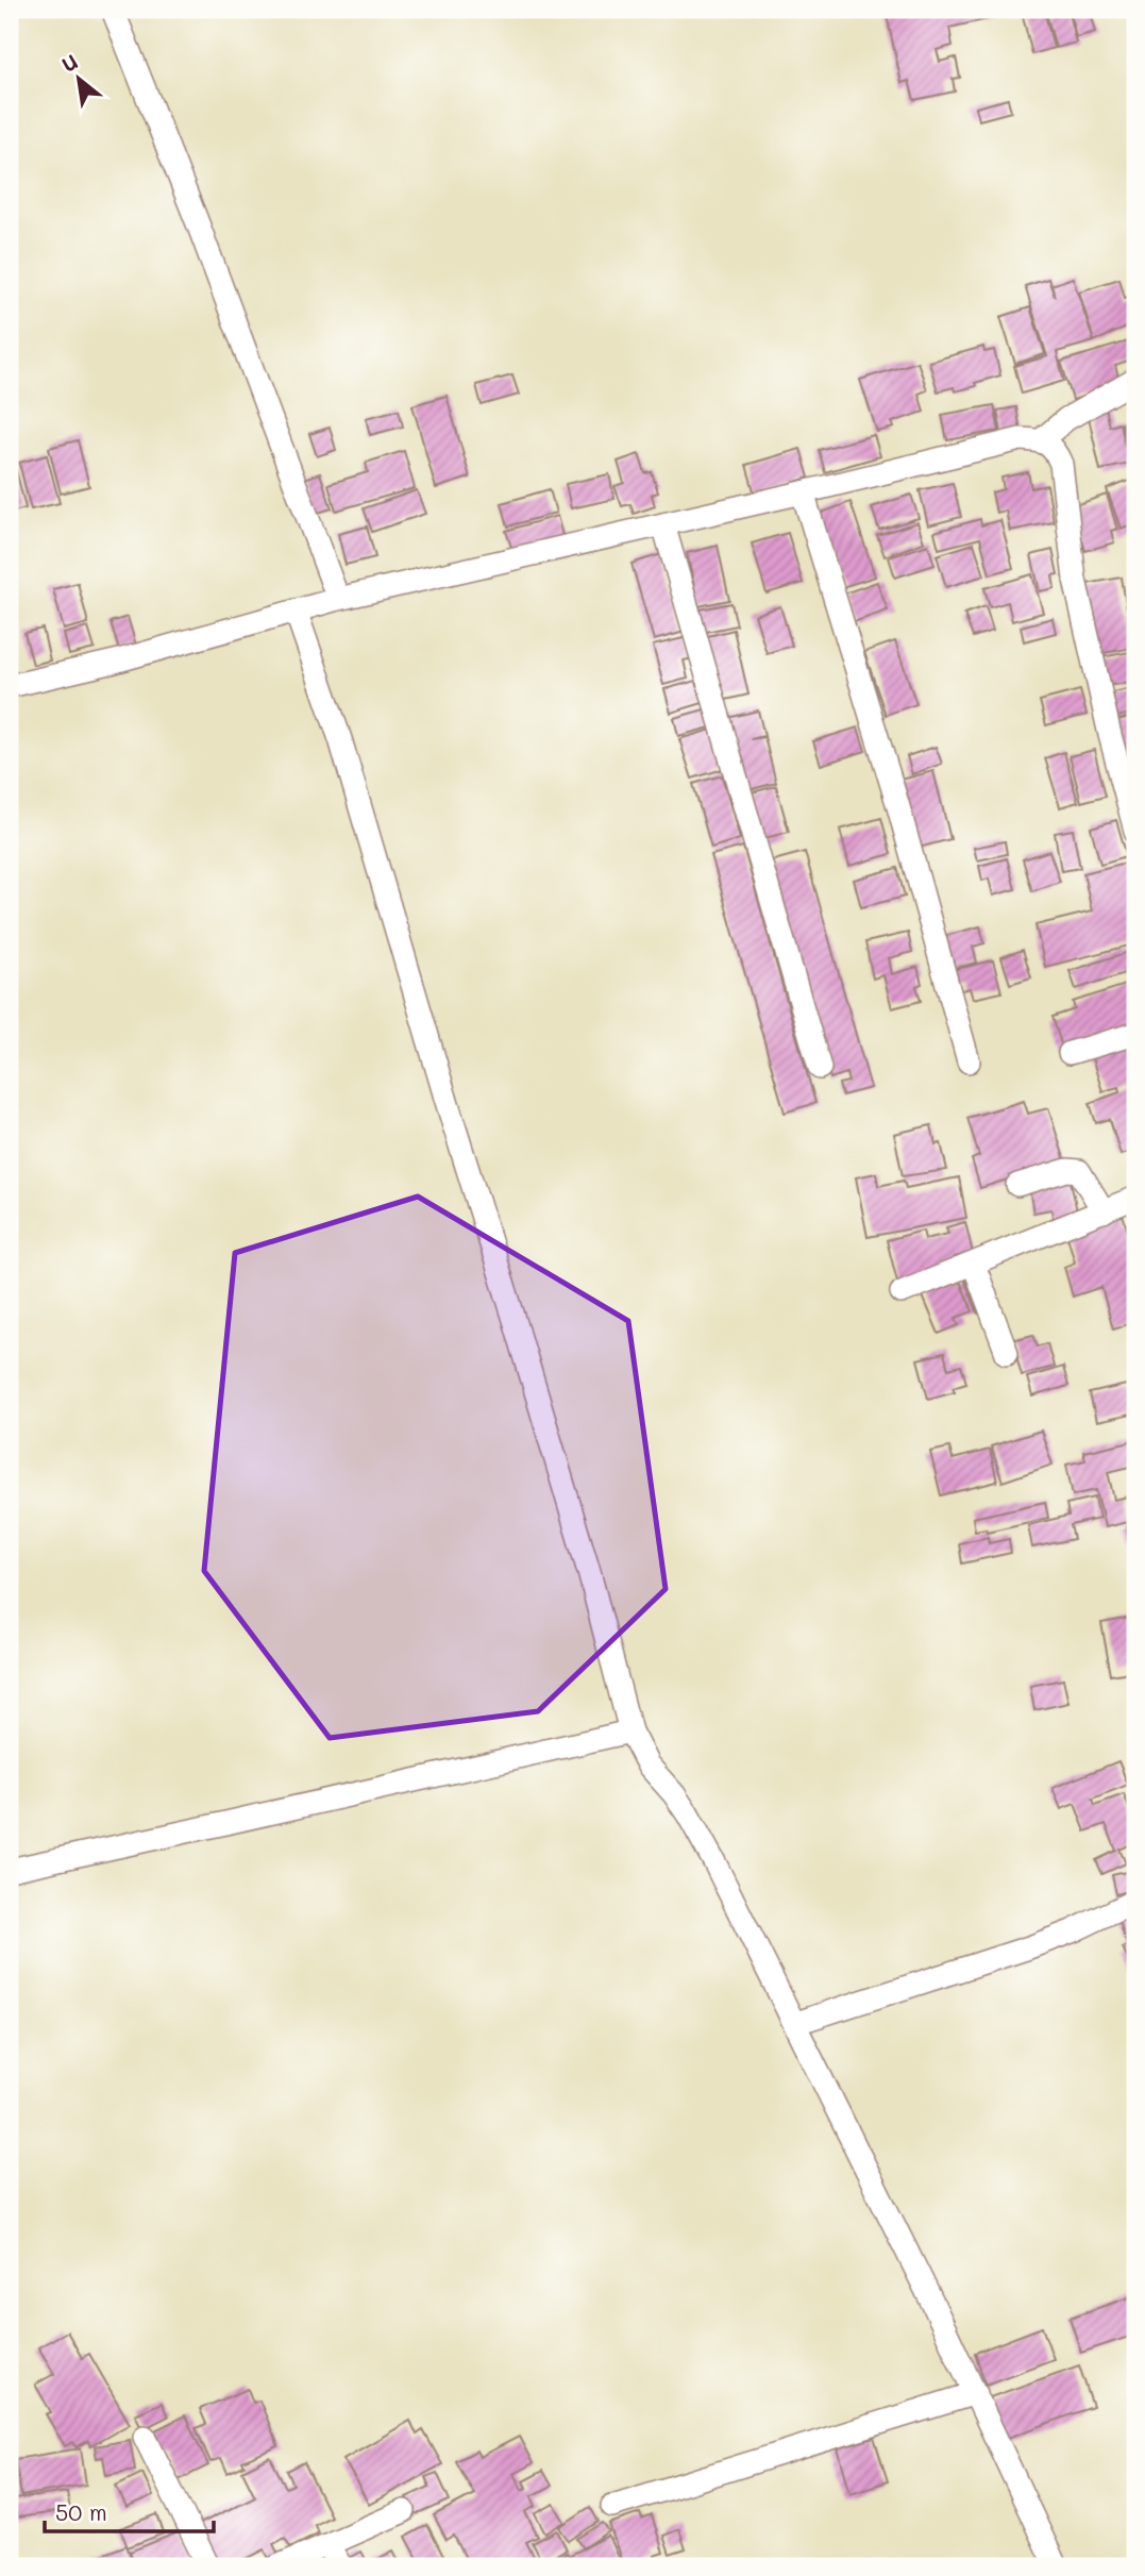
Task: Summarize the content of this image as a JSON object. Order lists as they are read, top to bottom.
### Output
{
  "scale_bar": "50 m",
  "north": "top left"
}
